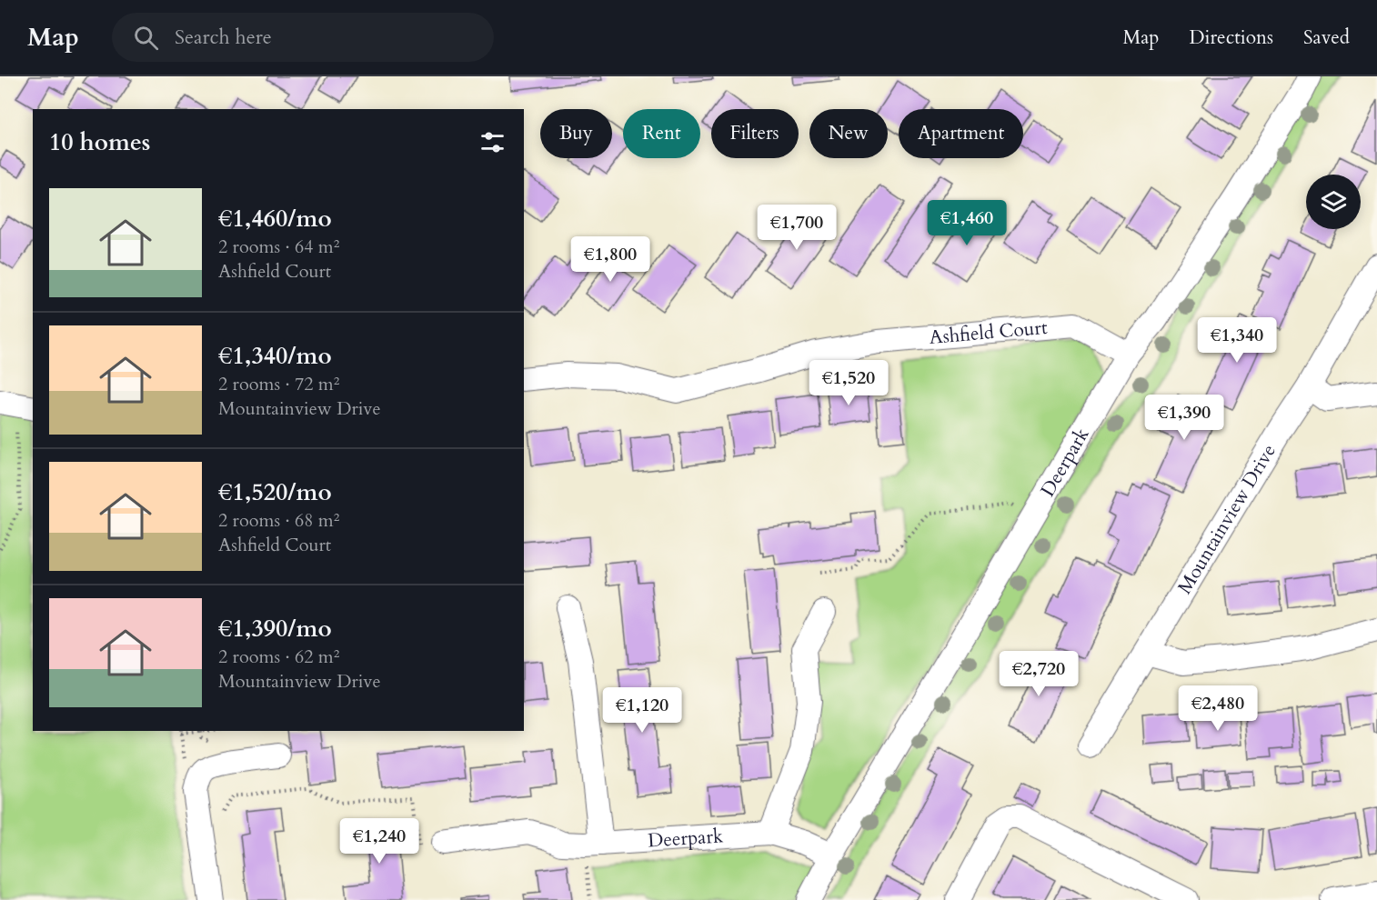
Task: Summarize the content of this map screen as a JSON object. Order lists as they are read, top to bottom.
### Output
{
  "streets": {
    "street": ["Ashfield Court", "Deerpark", "Mountainview Drive"]
  },
  "crossings": [
    ["Ashfield Court", "Deerpark"]
  ],
  "page": {
    "header": "Map",
    "search": "Search here",
    "nav": ["Map", "Directions", "Saved"],
    "chip": [
      "Buy",
      "Rent",
      "Filters",
      "New",
      "Apartment"
    ],
    "heading": "10 homes",
    "list": [
      {
        "name": "€1,460/mo",
        "note": "2 rooms · 64 m² · Ashfield Court"
      },
      {
        "name": "€1,340/mo",
        "note": "2 rooms · 72 m² · Mountainview Drive"
      },
      {
        "name": "€1,520/mo",
        "note": "2 rooms · 68 m² · Ashfield Court"
      },
      {
        "name": "€1,390/mo",
        "note": "2 rooms · 62 m² · Mountainview Drive"
      }
    ],
    "price": [
      "€1,460",
      "€1,700",
      "€1,800",
      "€1,340",
      "€1,520",
      "€1,390",
      "€2,720",
      "€2,480",
      "€1,120",
      "€1,240"
    ]
  }
}
